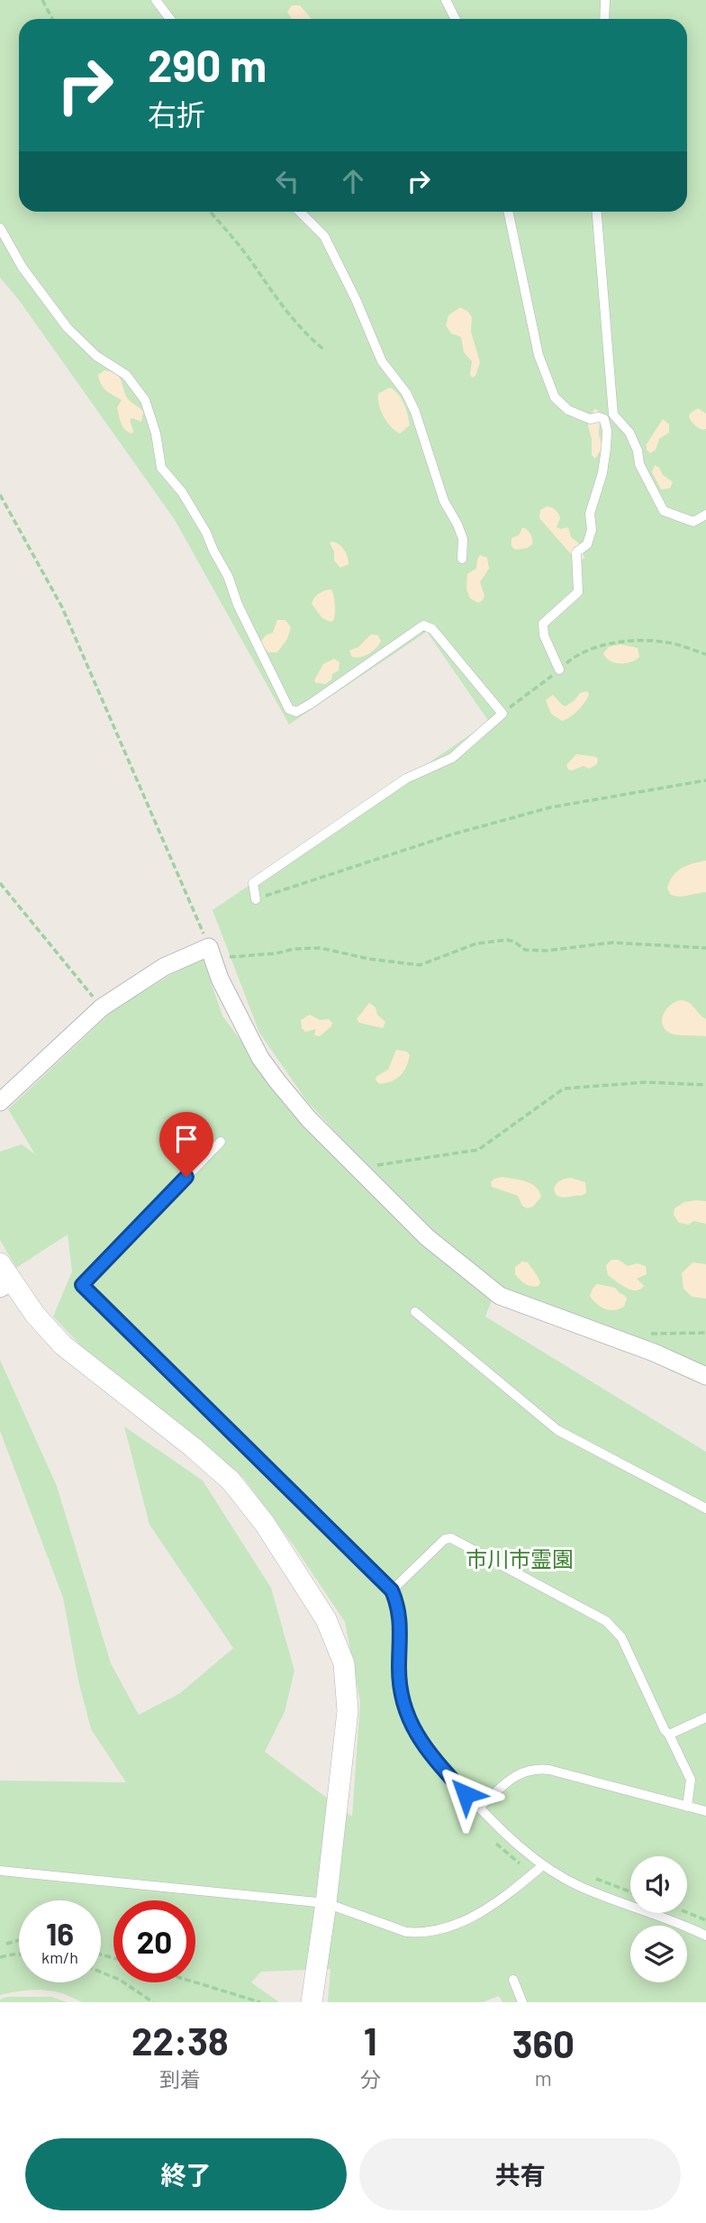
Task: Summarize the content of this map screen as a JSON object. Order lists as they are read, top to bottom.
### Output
{
  "parks": ["市川市霊園"],
  "page": {
    "turn": ["290 m", "右折"],
    "speed": "16 km/h",
    "limit": "20",
    "eta": [
      "22:38",
      "到着",
      "1",
      "分",
      "360",
      "m"
    ],
    "buttons": ["終了", "共有"]
  }
}
